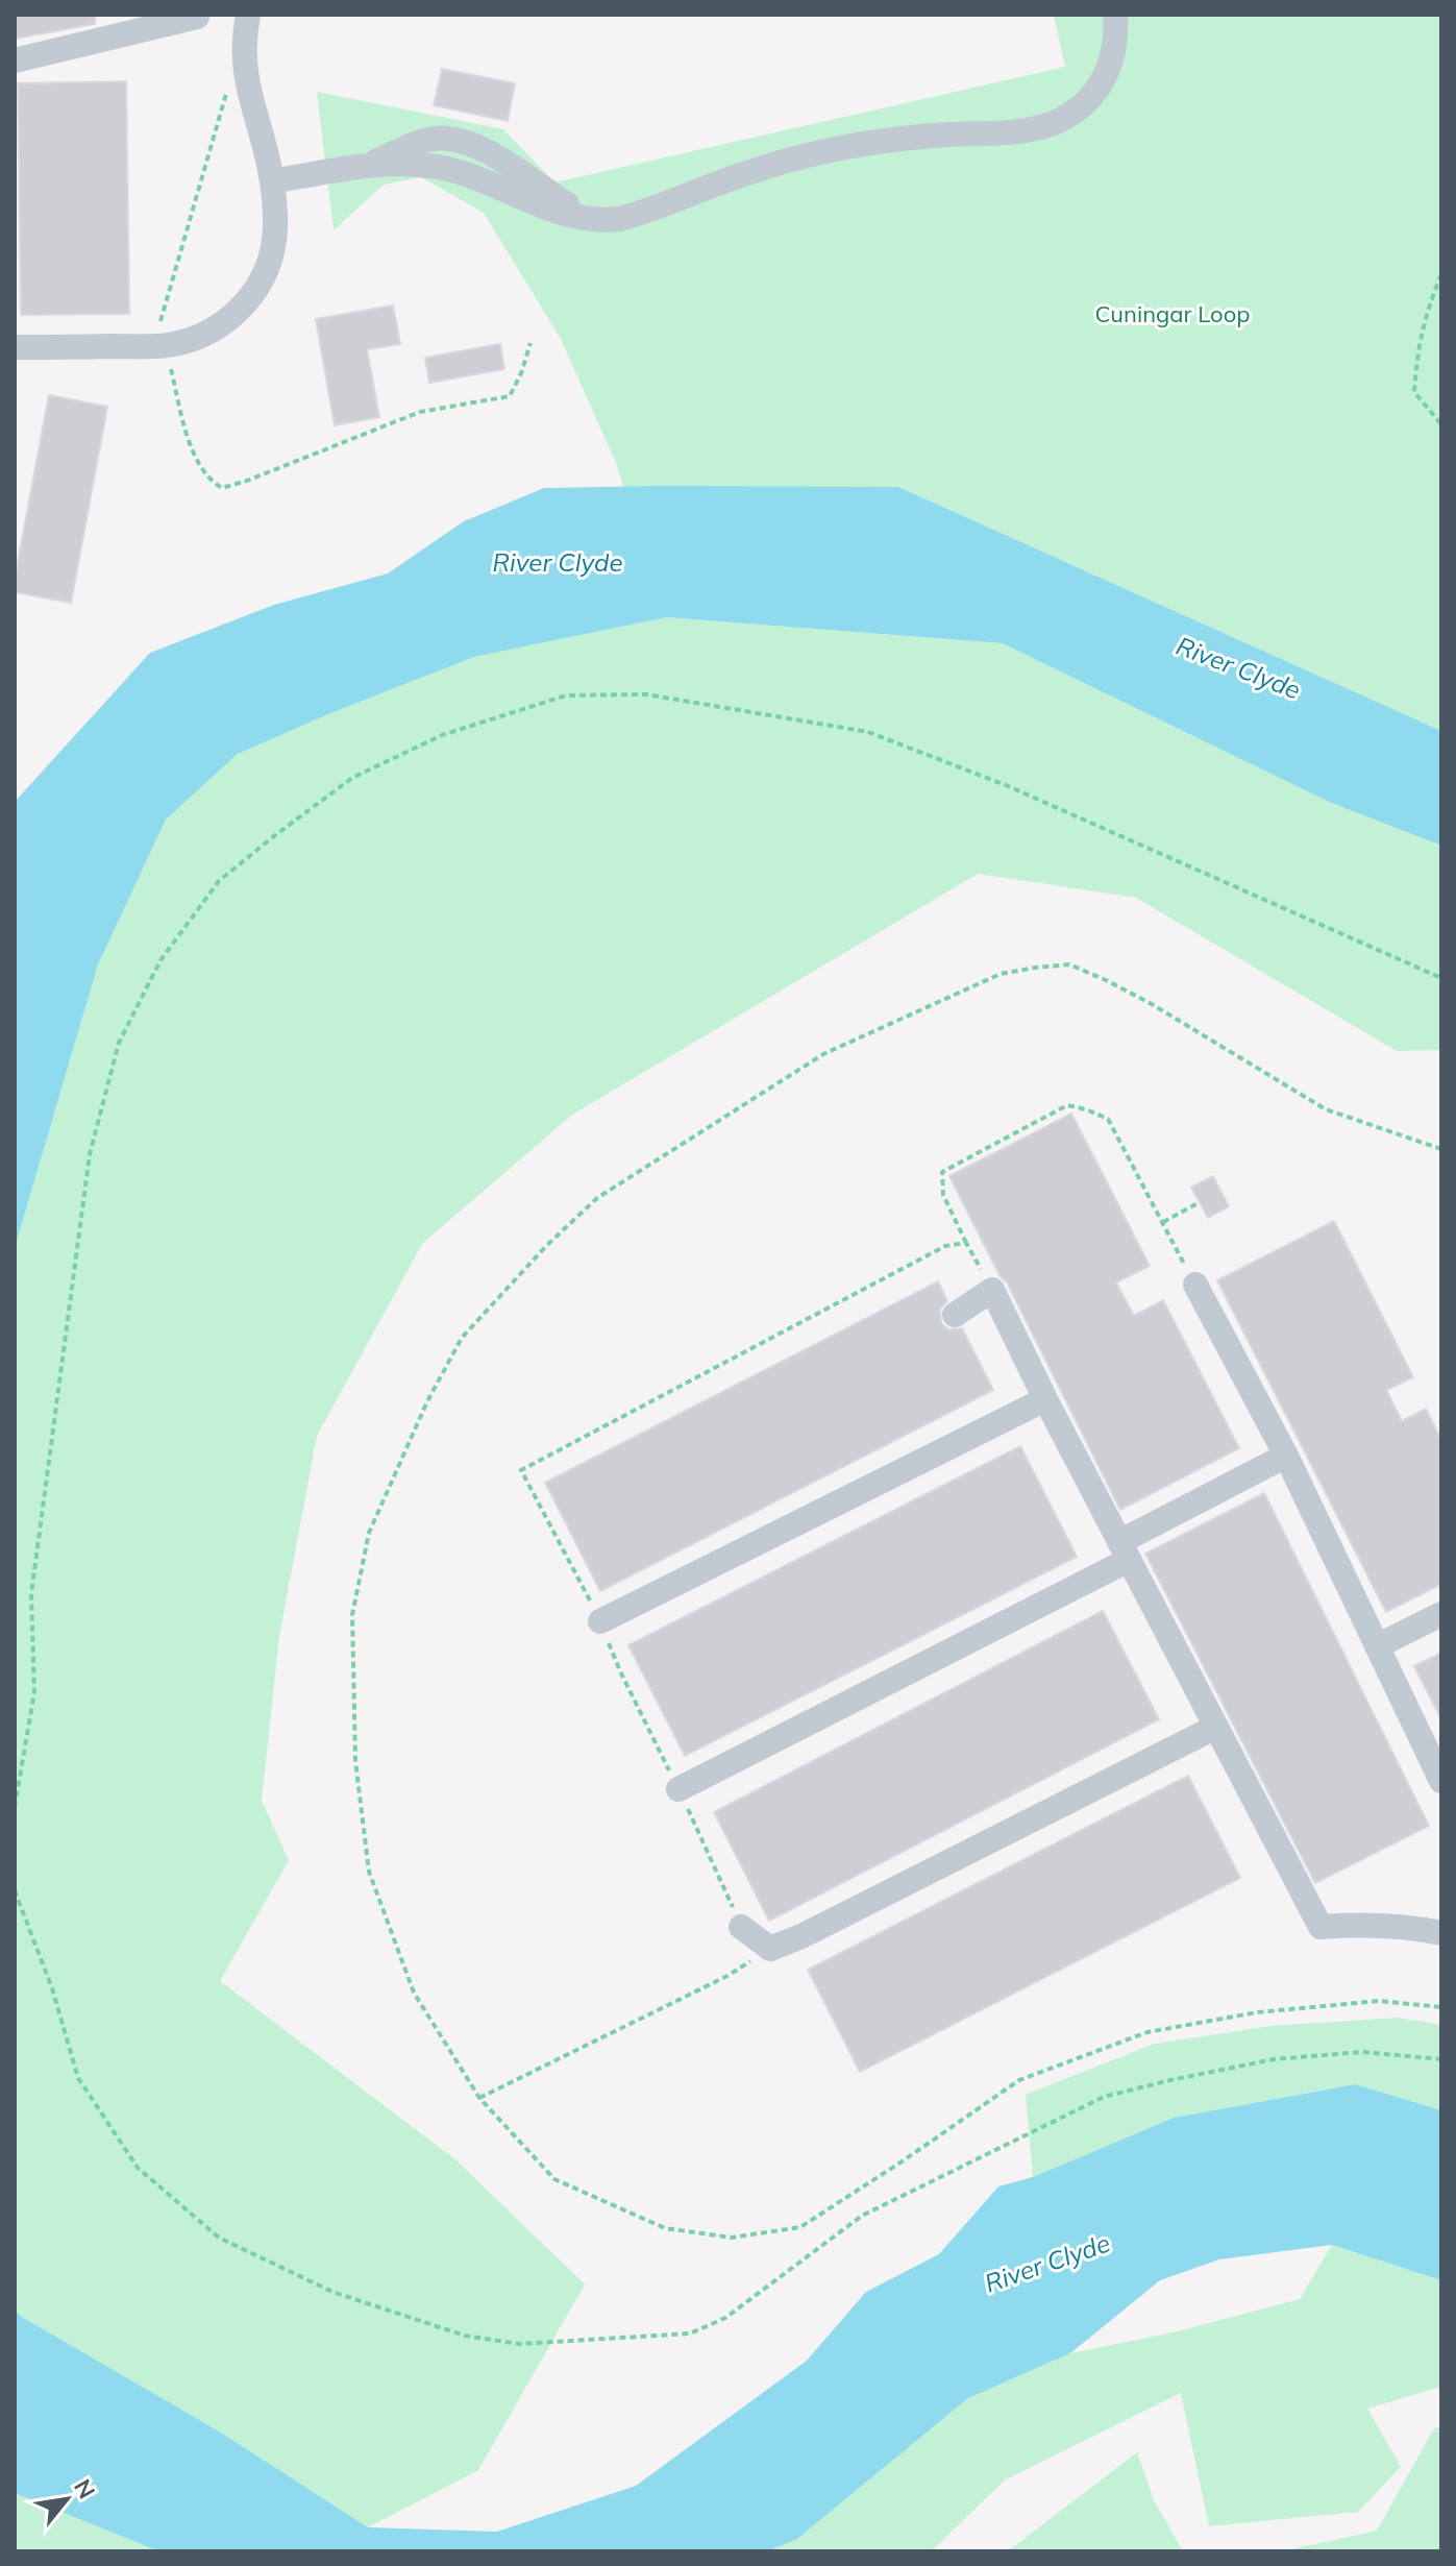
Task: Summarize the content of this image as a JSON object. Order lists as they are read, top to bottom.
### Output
{
  "water": ["River Clyde"],
  "parks": ["Cuningar Loop"],
  "north": "top right"
}
